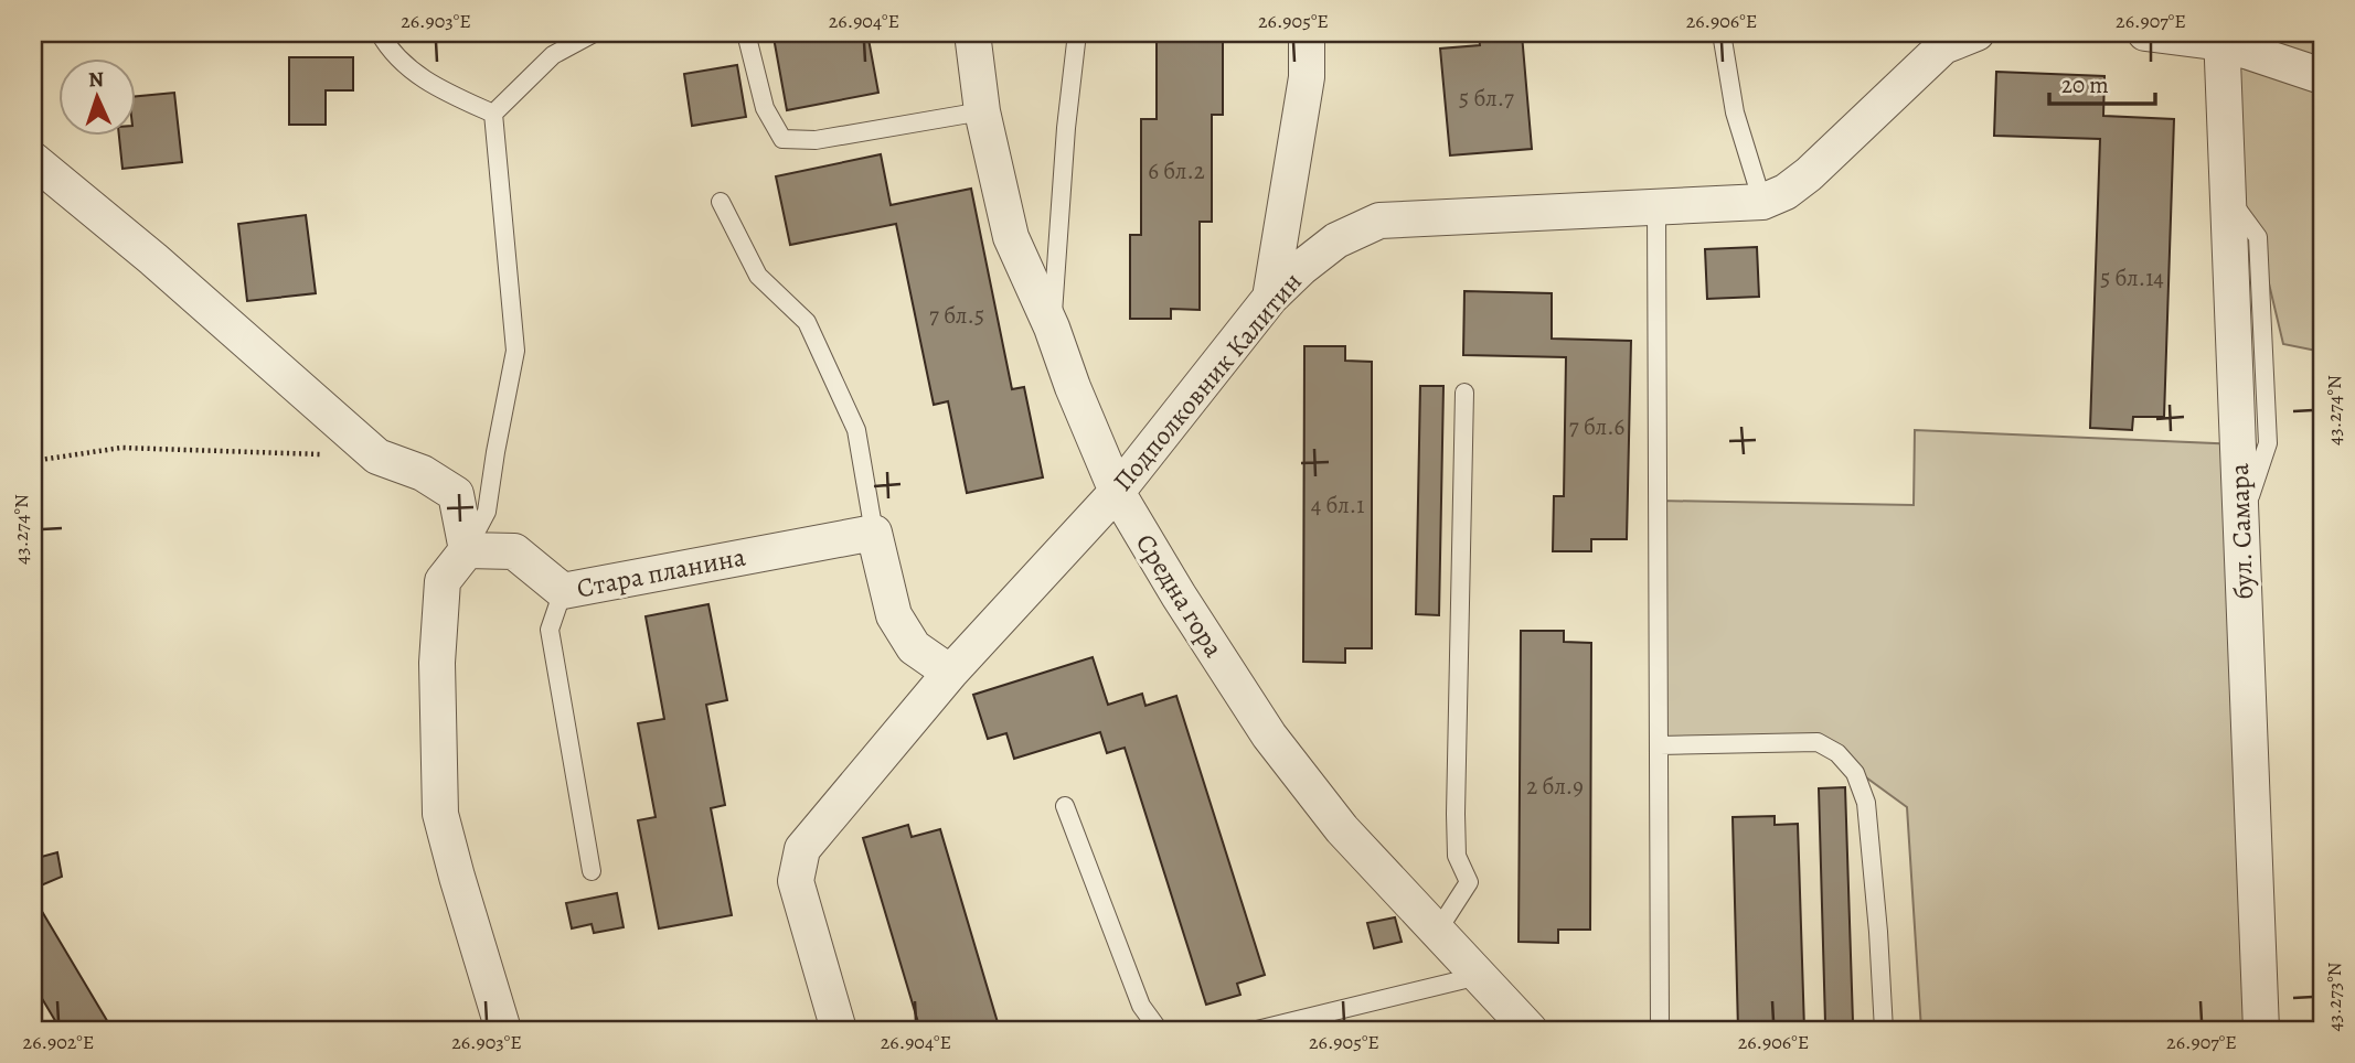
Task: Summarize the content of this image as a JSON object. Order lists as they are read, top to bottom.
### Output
{
  "streets": {
    "street": [
      "Подполковник Калитин",
      "бул. Самара",
      "Стара планина",
      "Средна гора"
    ]
  },
  "crossings": [
    ["Подполковник Калитин", "Средна гора"]
  ],
  "house_numbers": [
    "5 бл.7",
    "6 бл.2",
    "5 бл.14",
    "7 бл.5",
    "7 бл.6",
    "4 бл.1",
    "2 бл.9"
  ],
  "scale_bar": "20 m",
  "north": "top",
  "coordinates": [
    "26.903°E",
    "26.904°E",
    "26.905°E",
    "26.906°E",
    "26.907°E",
    "43.274°N",
    "43.273°N",
    "26.902°E"
  ]
}
